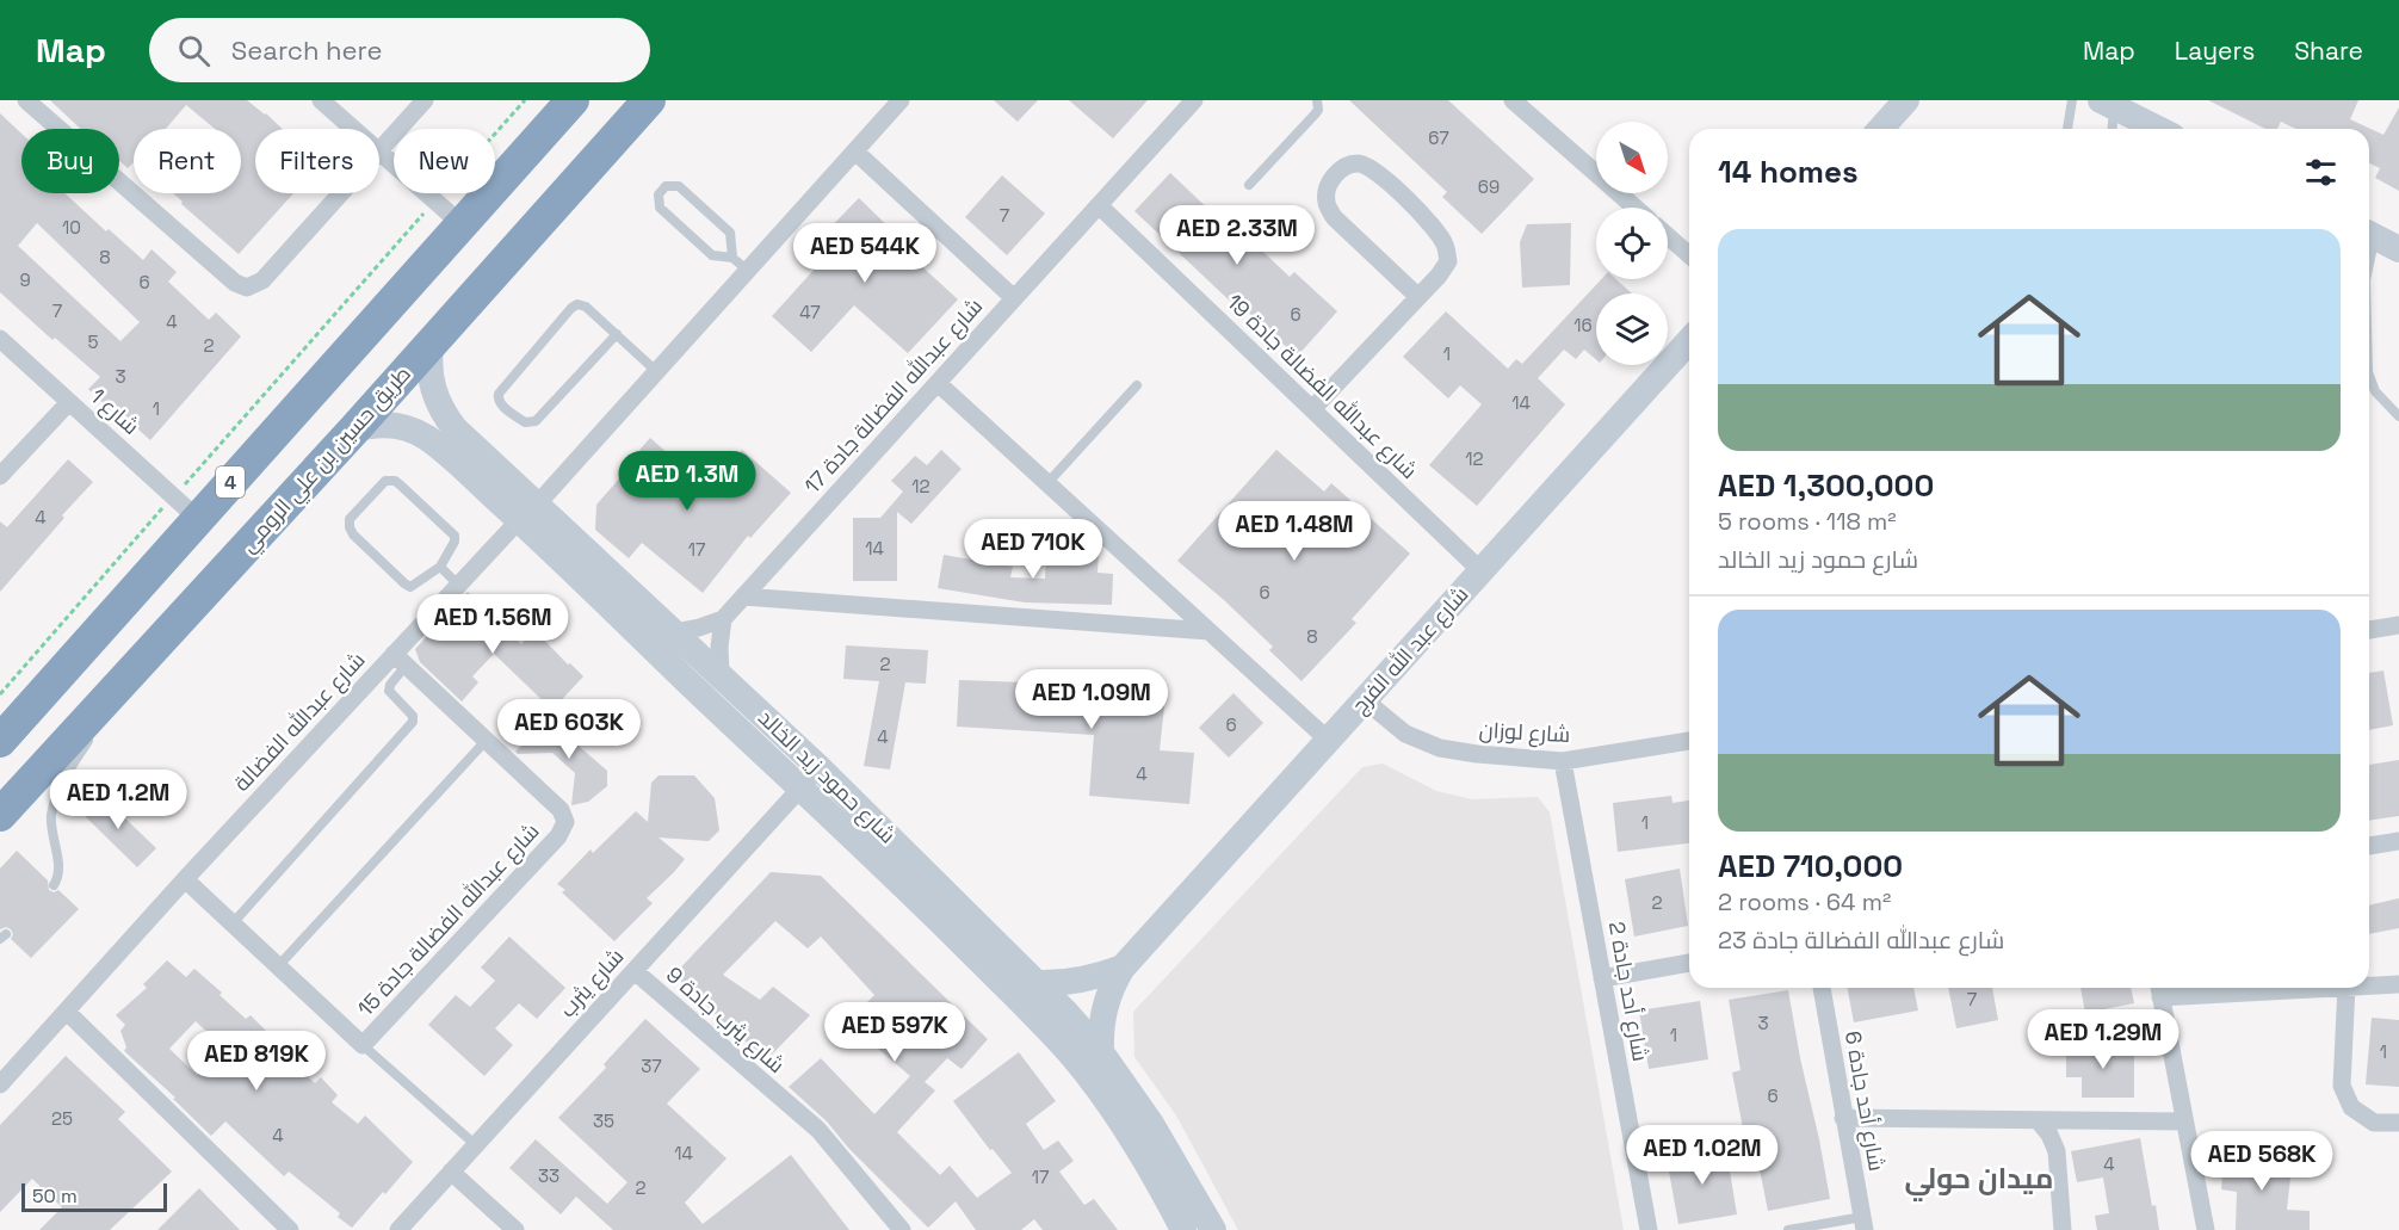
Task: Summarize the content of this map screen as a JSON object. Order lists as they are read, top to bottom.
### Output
{
  "streets": {
    "highway": ["طريق حسين بن علي الرومي", "4"],
    "main road": ["شارع عبد الله الفرج", "شارع حمود زيد الخالد"],
    "street": [
      "شارع عبدالله الفضالة جادة 19",
      "شارع عبدالله الفضالة جادة 17",
      "شارع 1",
      "شارع عبدالله الفضالة",
      "شارع لوزان",
      "شارع عبدالله الفضالة جادة 15",
      "شارع يثرب",
      "شارع أحد جادة 2",
      "شارع يثرب جادة 9",
      "شارع أحد جادة 6"
    ]
  },
  "crossings": [
    ["شارع عبدالله الفضالة جادة 19", "شارع عبدالله الفضالة جادة 17"],
    ["شارع عبدالله الفضالة جادة 19", "شارع عبد الله الفرج"],
    ["شارع عبدالله الفضالة جادة 17", "شارع عبدالله الفضالة"],
    ["شارع 1", "4"],
    ["طريق حسين بن علي الرومي", "شارع حمود زيد الخالد"],
    ["شارع عبد الله الفرج", "شارع لوزان"],
    ["شارع عبد الله الفرج", "شارع حمود زيد الخالد"],
    ["شارع عبدالله الفضالة", "شارع حمود زيد الخالد"],
    ["شارع عبدالله الفضالة", "شارع عبدالله الفضالة جادة 15"],
    ["شارع لوزان", "شارع أحد جادة 2"],
    ["شارع حمود زيد الخالد", "شارع يثرب"],
    ["شارع يثرب", "شارع يثرب جادة 9"]
  ],
  "districts": ["ميدان حولي"],
  "house_numbers": [
    "67",
    "69",
    "7",
    "10",
    "8",
    "9",
    "6",
    "7",
    "47",
    "6",
    "4",
    "16",
    "5",
    "2",
    "1",
    "3",
    "14",
    "1",
    "12",
    "12",
    "4",
    "14",
    "17",
    "6",
    "8",
    "2",
    "6",
    "4",
    "4",
    "1",
    "2",
    "7",
    "3",
    "1",
    "1",
    "37",
    "6",
    "25",
    "35",
    "4",
    "14",
    "4",
    "33",
    "17",
    "2"
  ],
  "scale_bar": "50 m",
  "north": "bottom right",
  "page": {
    "header": "Map",
    "search": "Search here",
    "nav": ["Map", "Layers", "Share"],
    "chip": [
      "Buy",
      "Rent",
      "Filters",
      "New"
    ],
    "heading": "14 homes",
    "price": [
      "AED 2.33M",
      "AED 544K",
      "AED 1.3M",
      "AED 1.48M",
      "AED 710K",
      "AED 1.56M",
      "AED 1.09M",
      "AED 603K",
      "AED 1.2M",
      "AED 597K",
      "AED 1.29M",
      "AED 819K",
      "AED 1.02M",
      "AED 568K"
    ],
    "list": [
      {
        "name": "AED 1,300,000",
        "note": "5 rooms · 118 m² · شارع حمود زيد الخالد"
      },
      {
        "name": "AED 710,000",
        "note": "2 rooms · 64 m² · شارع عبدالله الفضالة جادة 23"
      }
    ],
    "scale": "50 m"
  }
}
